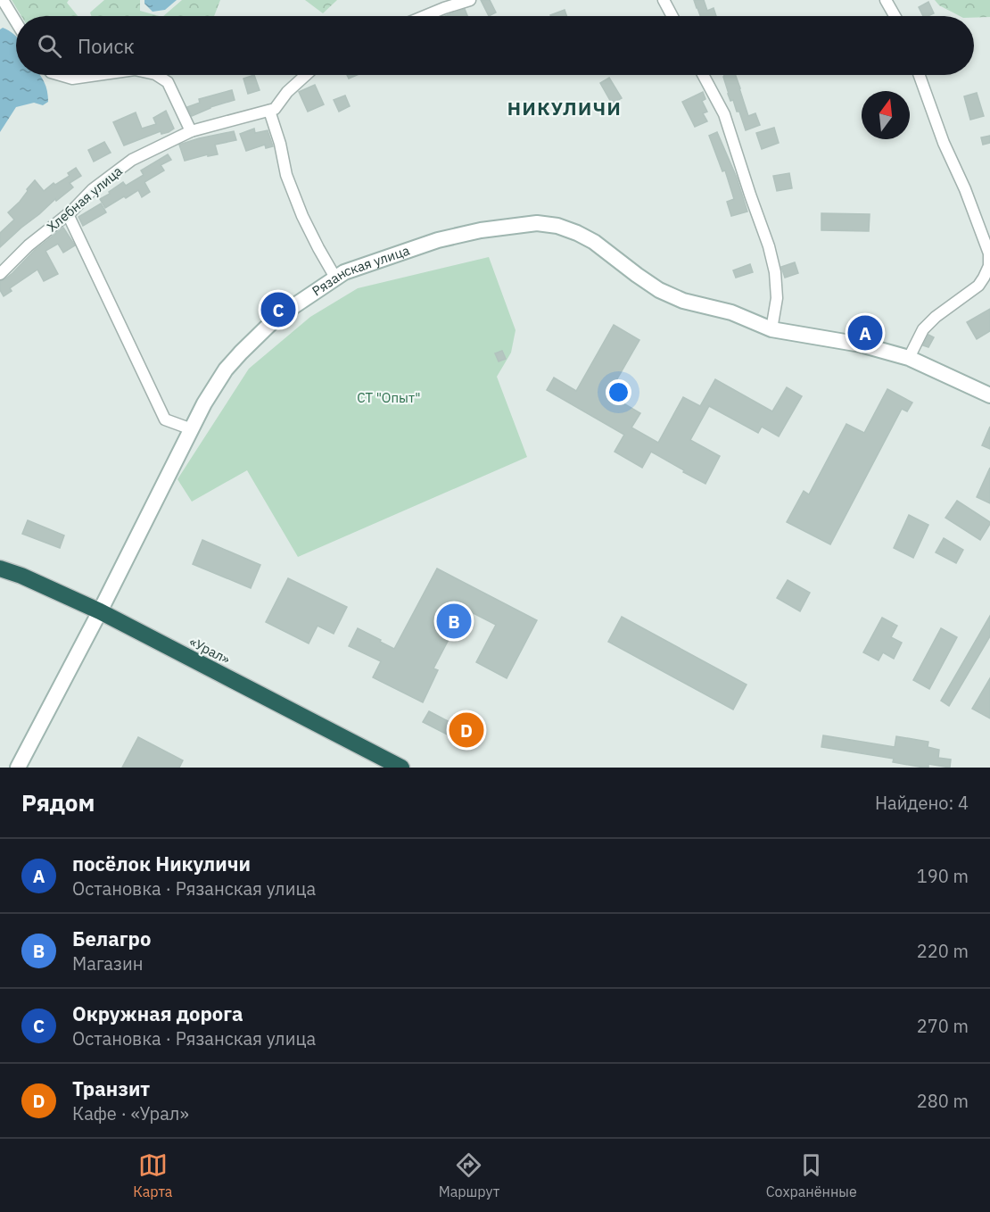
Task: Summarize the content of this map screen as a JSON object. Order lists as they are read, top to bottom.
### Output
{
  "streets": {
    "highway": ["«Урал»"],
    "street": ["Хлебная улица", "Рязанская улица"]
  },
  "crossings": [
    ["Рязанская улица", "«Урал»"]
  ],
  "districts": ["НИКУЛИЧИ"],
  "parks": ["СТ \"Опыт\""],
  "north": "top",
  "page": {
    "search": "Поиск",
    "pins": [
      "C",
      "A",
      "B",
      "D"
    ],
    "heading": ["Рядом", "Найдено: 4"],
    "list": [
      {
        "mark": "A",
        "name": "посёлок Никуличи",
        "note": "Остановка · Рязанская улица",
        "value": "190 m"
      },
      {
        "mark": "B",
        "name": "Белагро",
        "note": "Магазин",
        "value": "220 m"
      },
      {
        "mark": "C",
        "name": "Окружная дорога",
        "note": "Остановка · Рязанская улица",
        "value": "270 m"
      },
      {
        "mark": "D",
        "name": "Транзит",
        "note": "Кафе · «Урал»",
        "value": "280 m"
      }
    ],
    "nav": ["Карта", "Маршрут", "Сохранённые"]
  }
}
